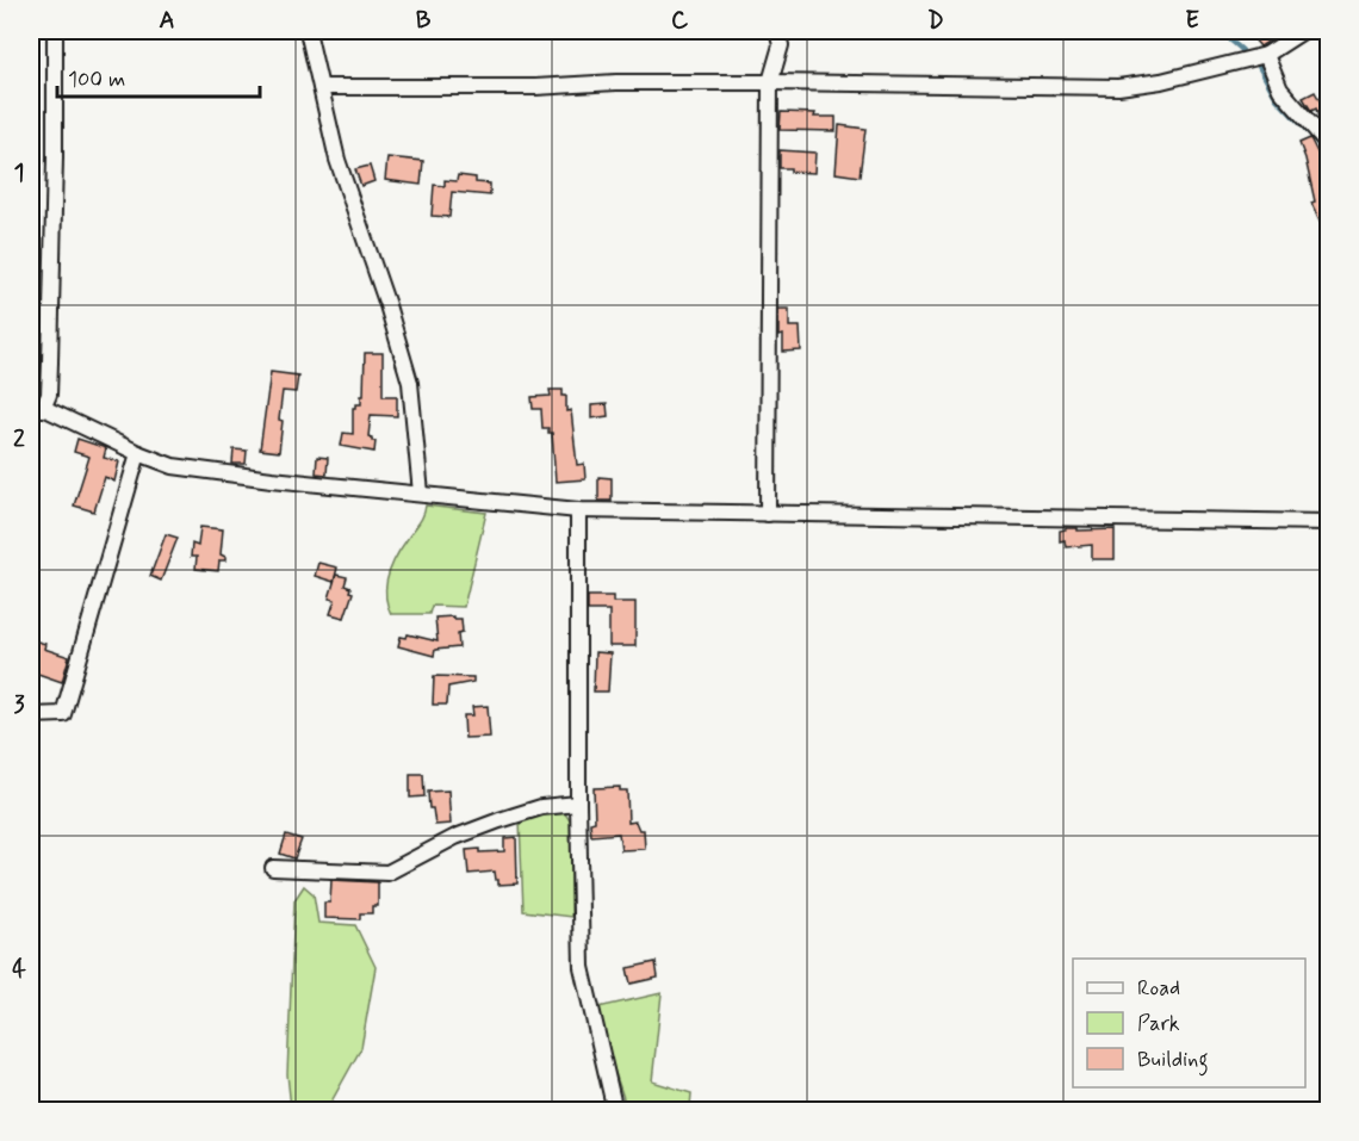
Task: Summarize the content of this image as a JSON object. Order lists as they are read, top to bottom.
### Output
{
  "legend": ["Road", "Park", "Building"],
  "scale_bar": "100 m",
  "grid": {
    "columns": [
      "A",
      "B",
      "C",
      "D",
      "E"
    ],
    "rows": [
      "1",
      "2",
      "3",
      "4"
    ]
  }
}
